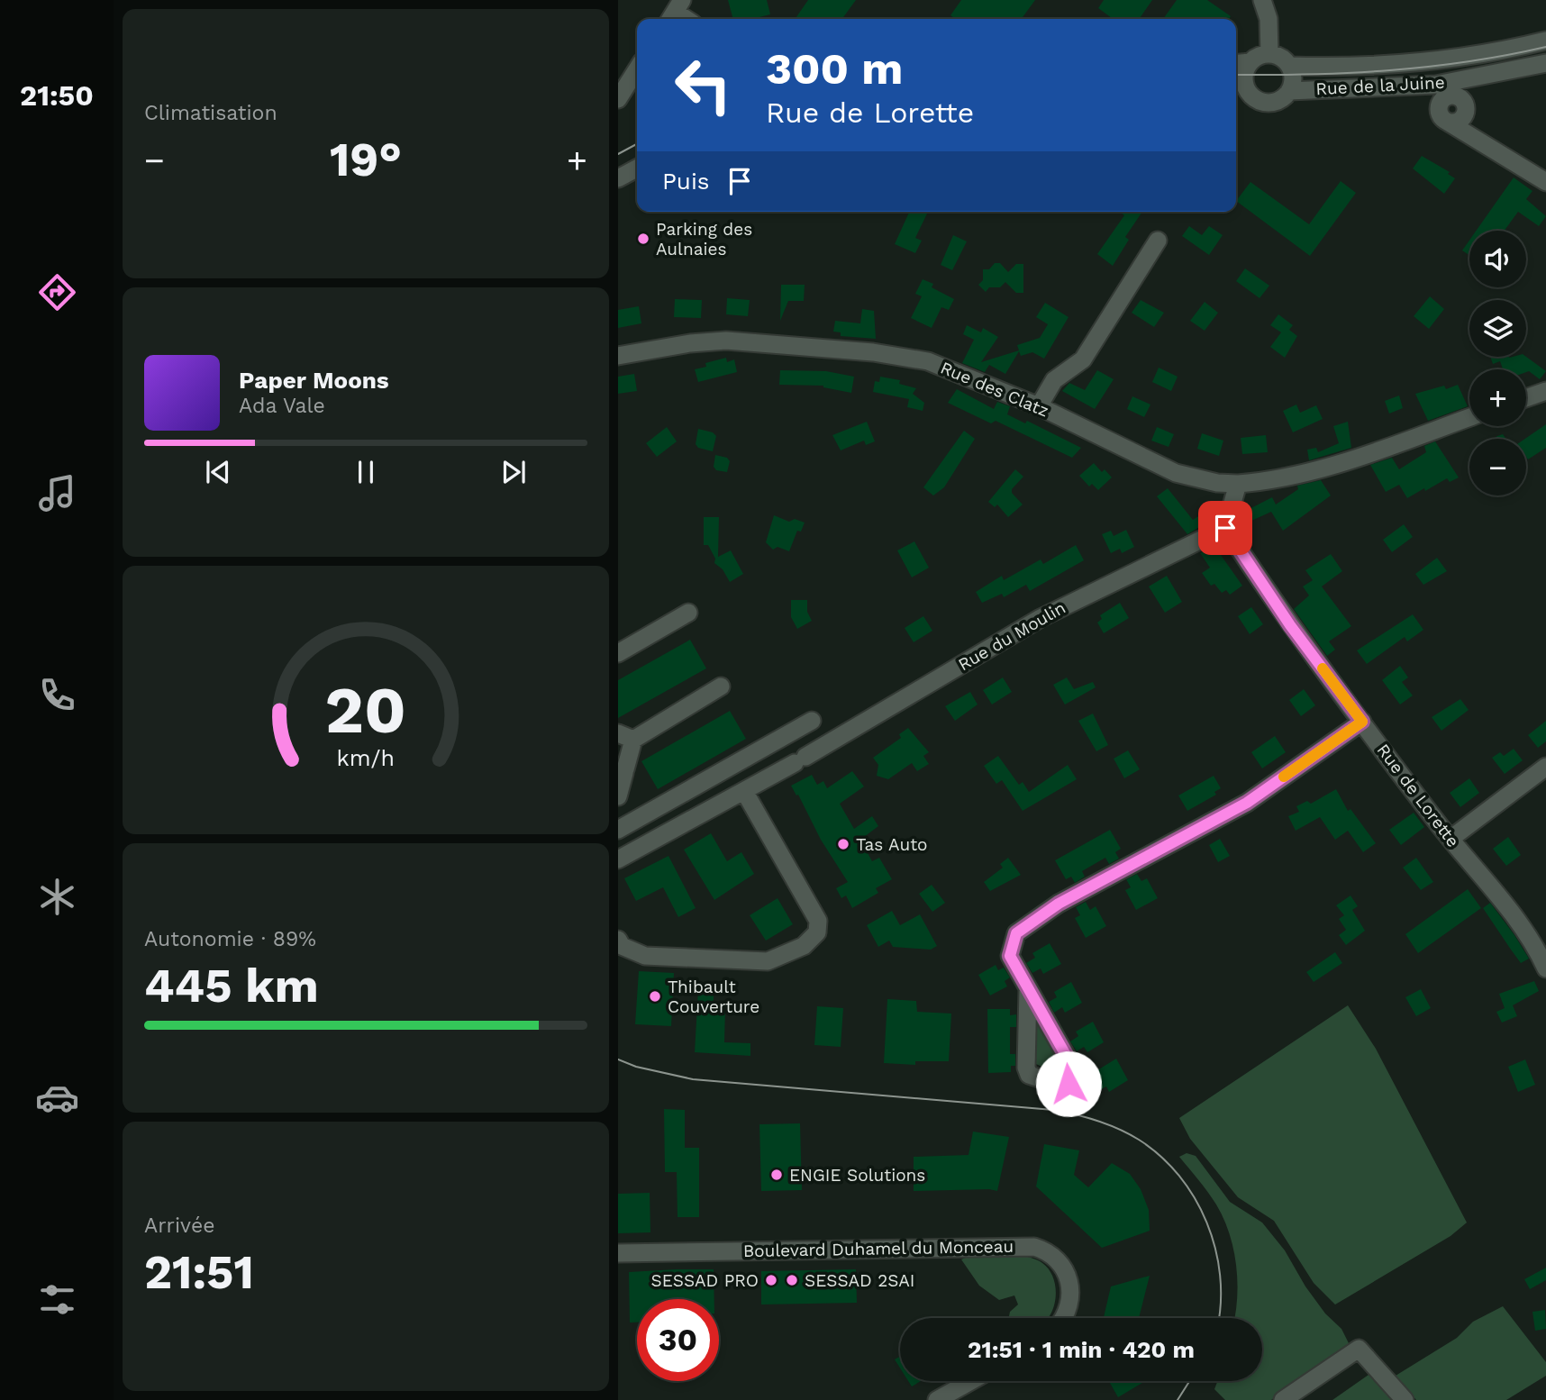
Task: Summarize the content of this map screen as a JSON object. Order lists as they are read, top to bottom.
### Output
{
  "streets": {
    "street": [
      "Rue de la Juine",
      "Rue des Clatz",
      "Rue du Moulin",
      "Rue de Lorette",
      "Boulevard Duhamel du Monceau"
    ]
  },
  "crossings": [
    ["Rue du Moulin", "Rue de Lorette"]
  ],
  "places": [
    "Parking des Aulnaies",
    "Tas Auto",
    "Thibault Couverture",
    "ENGIE Solutions",
    "SESSAD PRO",
    "SESSAD 2SAI"
  ],
  "page": {
    "tabs": "21:50",
    "tile": [
      "Climatisation",
      ["Autonomie · 89%", "445 km"],
      ["Arrivée", "21:51"]
    ],
    "turn": ["300 m", "Rue de Lorette"],
    "heat": ["−", "19°", "+"],
    "then": "Puis",
    "map_buttons": ["+", "−"],
    "song": ["Paper Moons", "Ada Vale"],
    "limit": "30",
    "trip": "21:51 · 1 min · 420 m",
    "gauge": ["20", "km/h"]
  }
}
